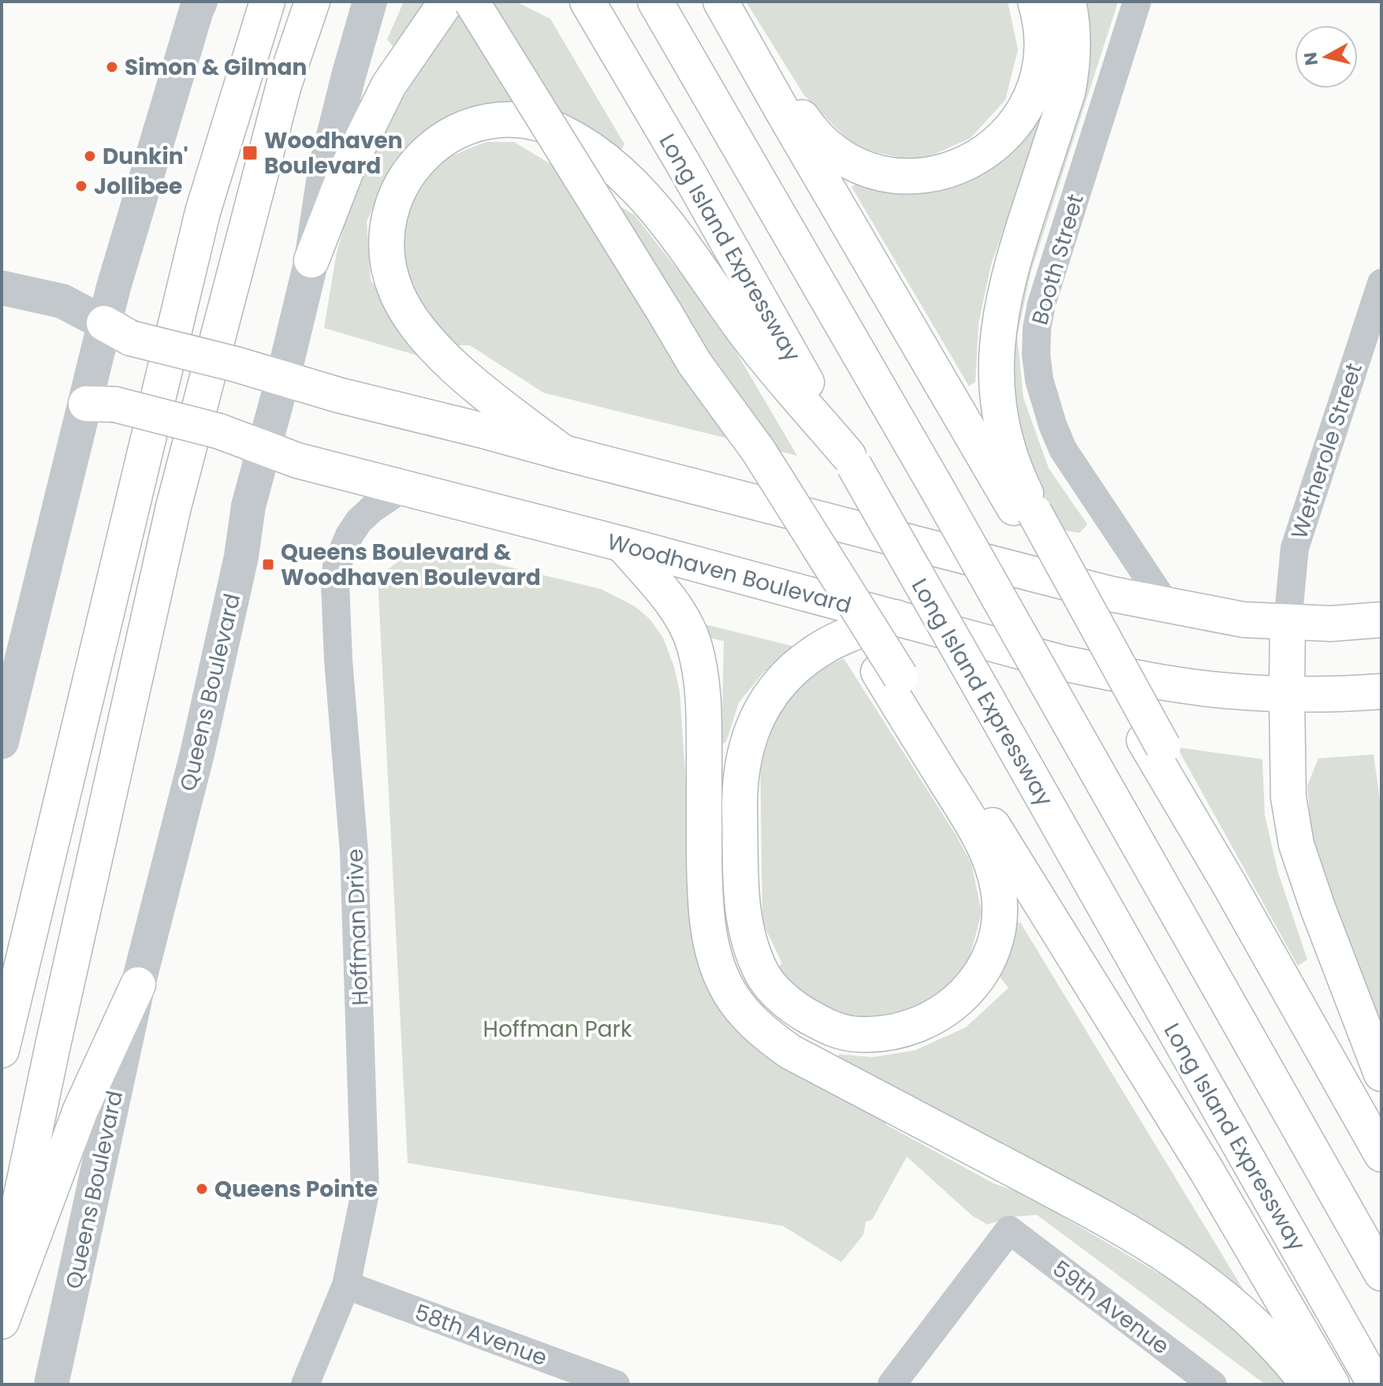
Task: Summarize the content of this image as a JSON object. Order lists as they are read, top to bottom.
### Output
{
  "streets": {
    "main road": ["Long Island Expressway", "Woodhaven Boulevard"],
    "street": [
      "Booth Street",
      "Wetherole Street",
      "Queens Boulevard",
      "Hoffman Drive",
      "59th Avenue",
      "58th Avenue"
    ]
  },
  "crossings": [
    ["Woodhaven Boulevard", "Queens Boulevard"],
    ["Woodhaven Boulevard", "Hoffman Drive"],
    ["Hoffman Drive", "58th Avenue"]
  ],
  "parks": ["Hoffman Park"],
  "places": {
    "other": [
      "Simon & Gilman",
      "Dunkin'",
      "Jollibee",
      "Queens Pointe"
    ],
    "transit": ["Woodhaven Boulevard", "Queens Boulevard & Woodhaven Boulevard"]
  },
  "north": "left"
}
